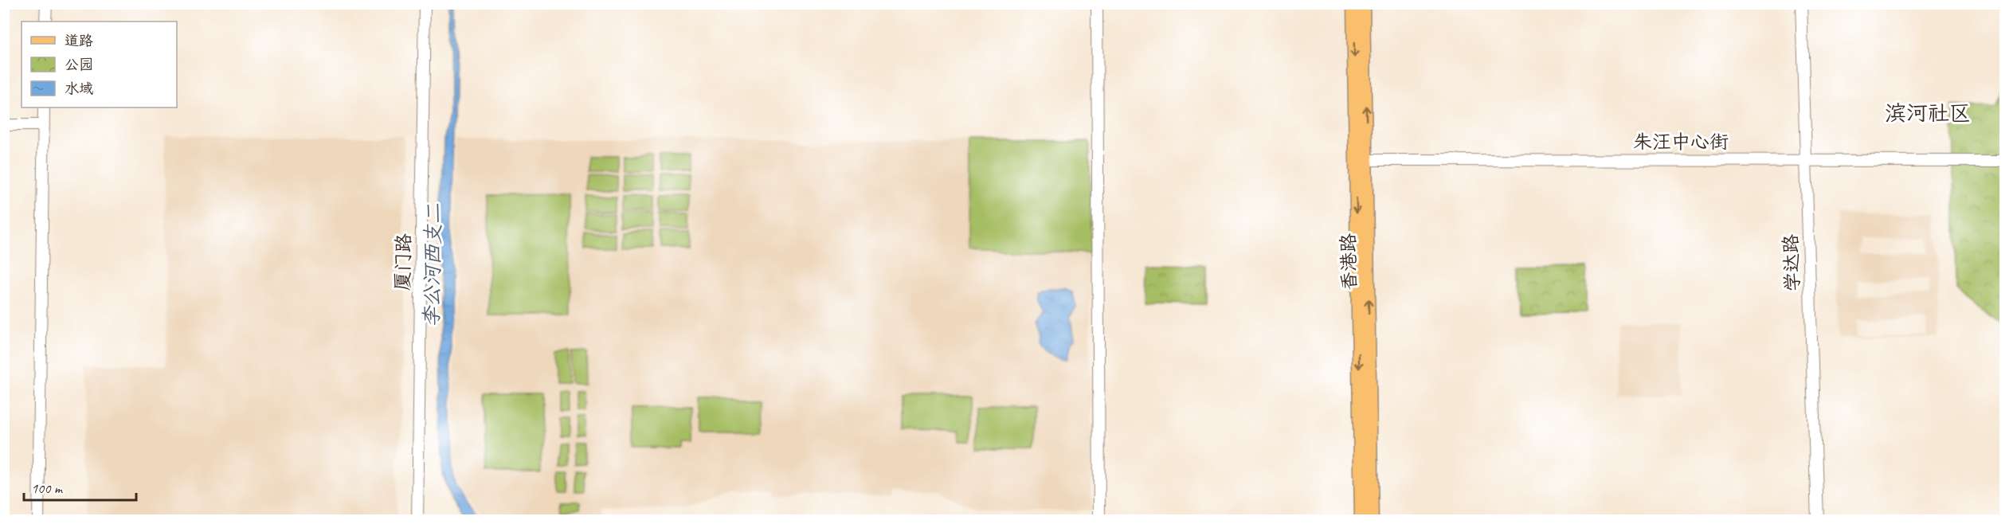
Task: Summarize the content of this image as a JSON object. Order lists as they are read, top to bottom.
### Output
{
  "streets": {
    "main road": ["香港路"],
    "street": ["朱汪中心街", "厦门路", "学达路"]
  },
  "crossings": [
    ["朱汪中心街", "香港路"],
    ["朱汪中心街", "学达路"]
  ],
  "districts": ["滨河社区"],
  "water": ["李公河西支二"],
  "legend": ["道路", "公园", "水域"],
  "scale_bar": "100 m"
}
